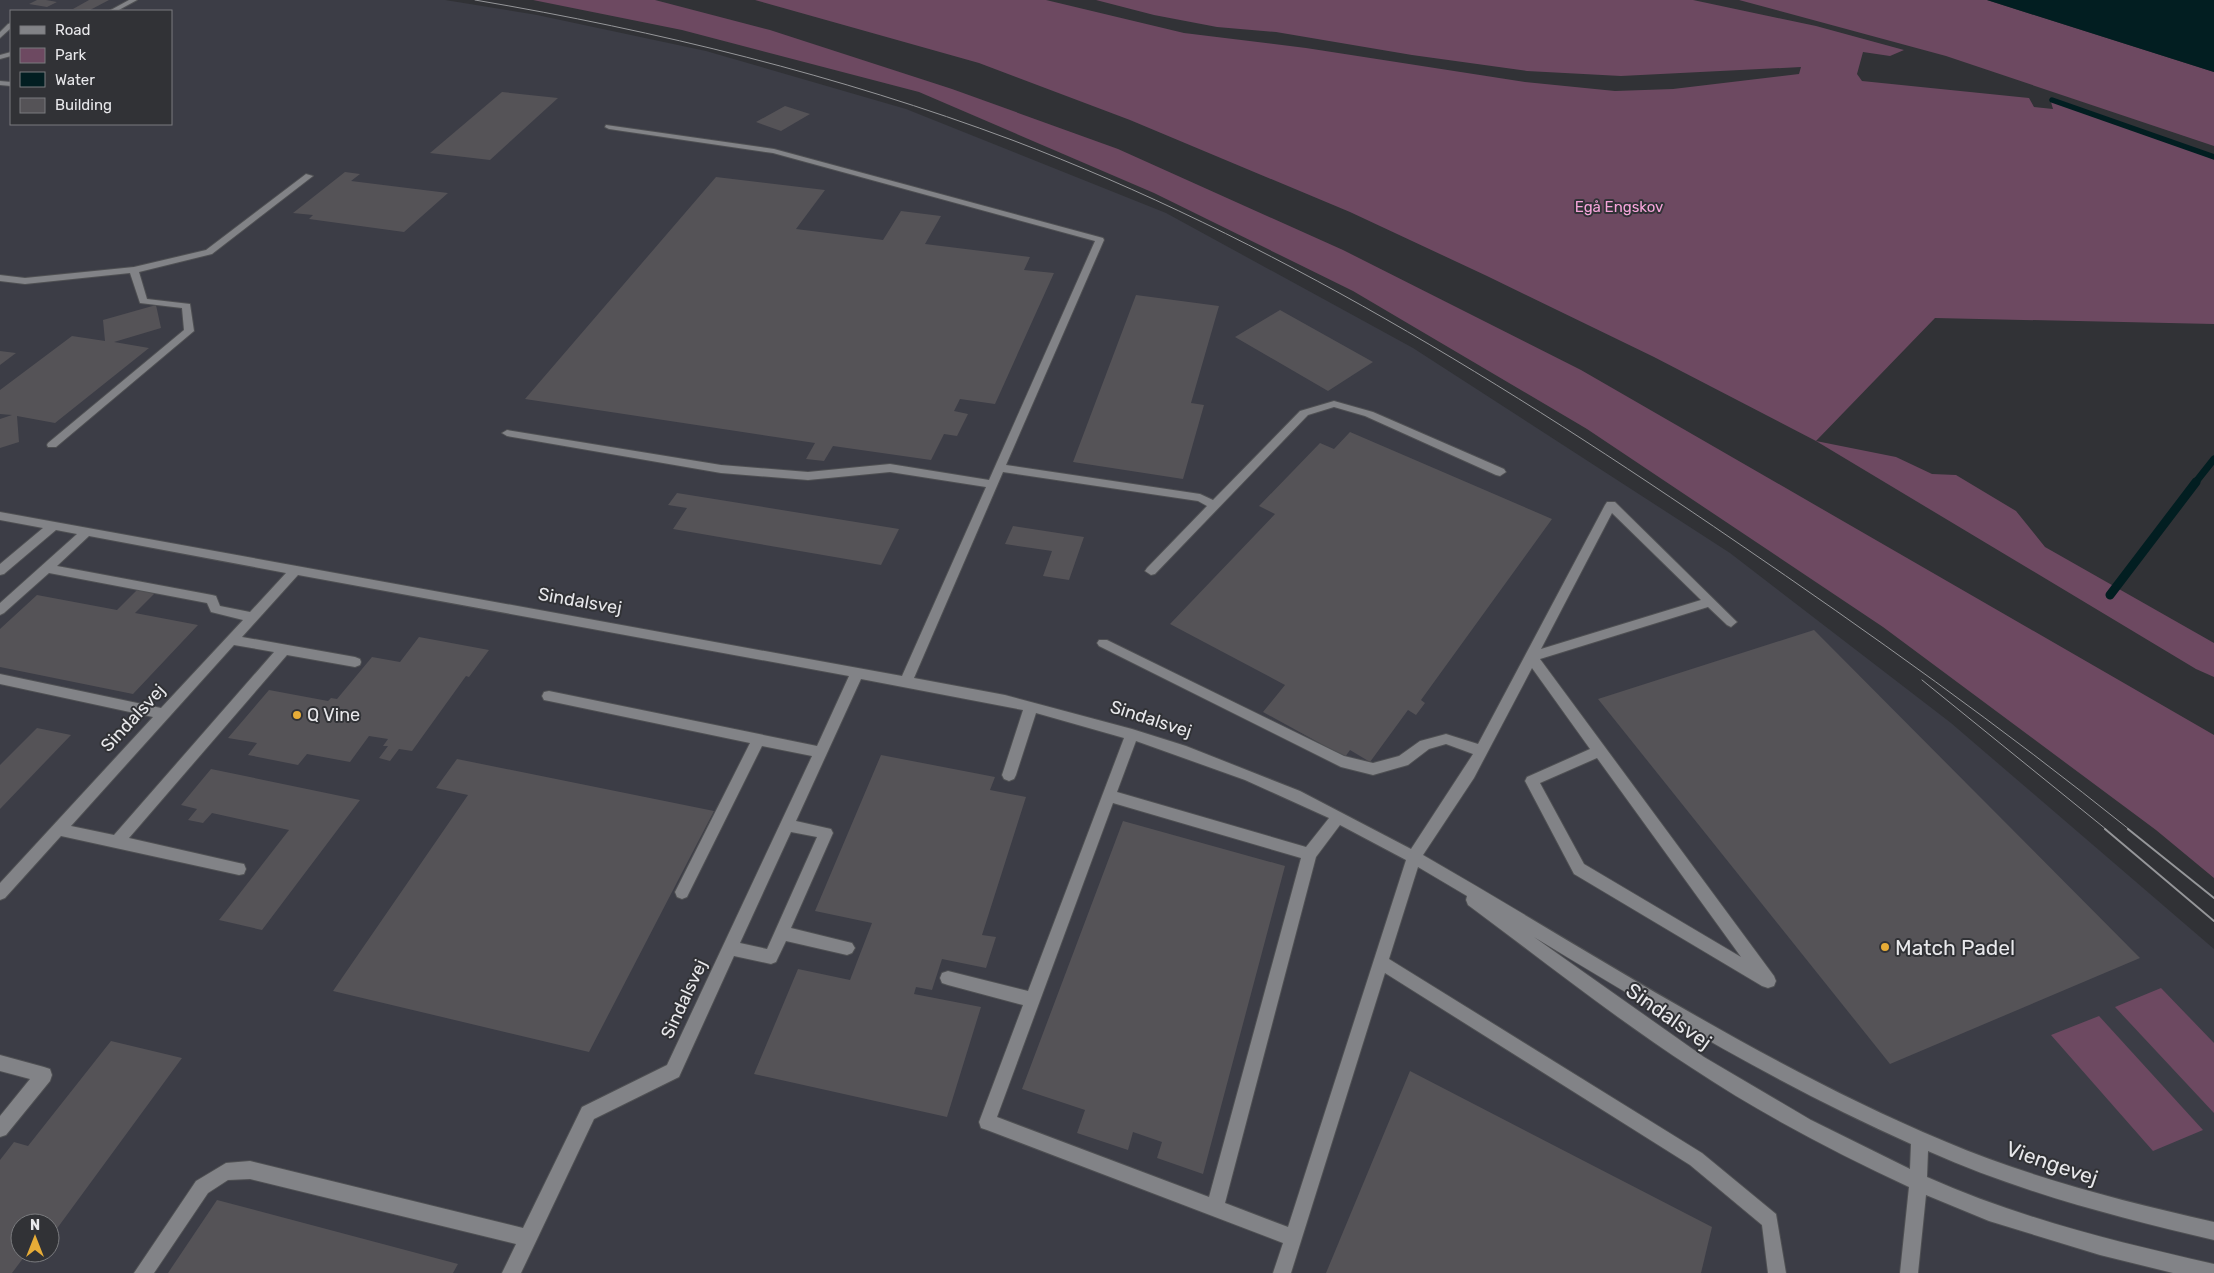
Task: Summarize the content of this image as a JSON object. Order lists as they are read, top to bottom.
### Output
{
  "streets": {
    "street": ["Sindalsvej", "Viengevej"]
  },
  "crossings": [
    ["Sindalsvej", "Viengevej"]
  ],
  "parks": ["Egå Engskov"],
  "places": ["Q Vine", "Match Padel"],
  "legend": [
    "Road",
    "Park",
    "Water",
    "Building"
  ],
  "north": "top"
}
